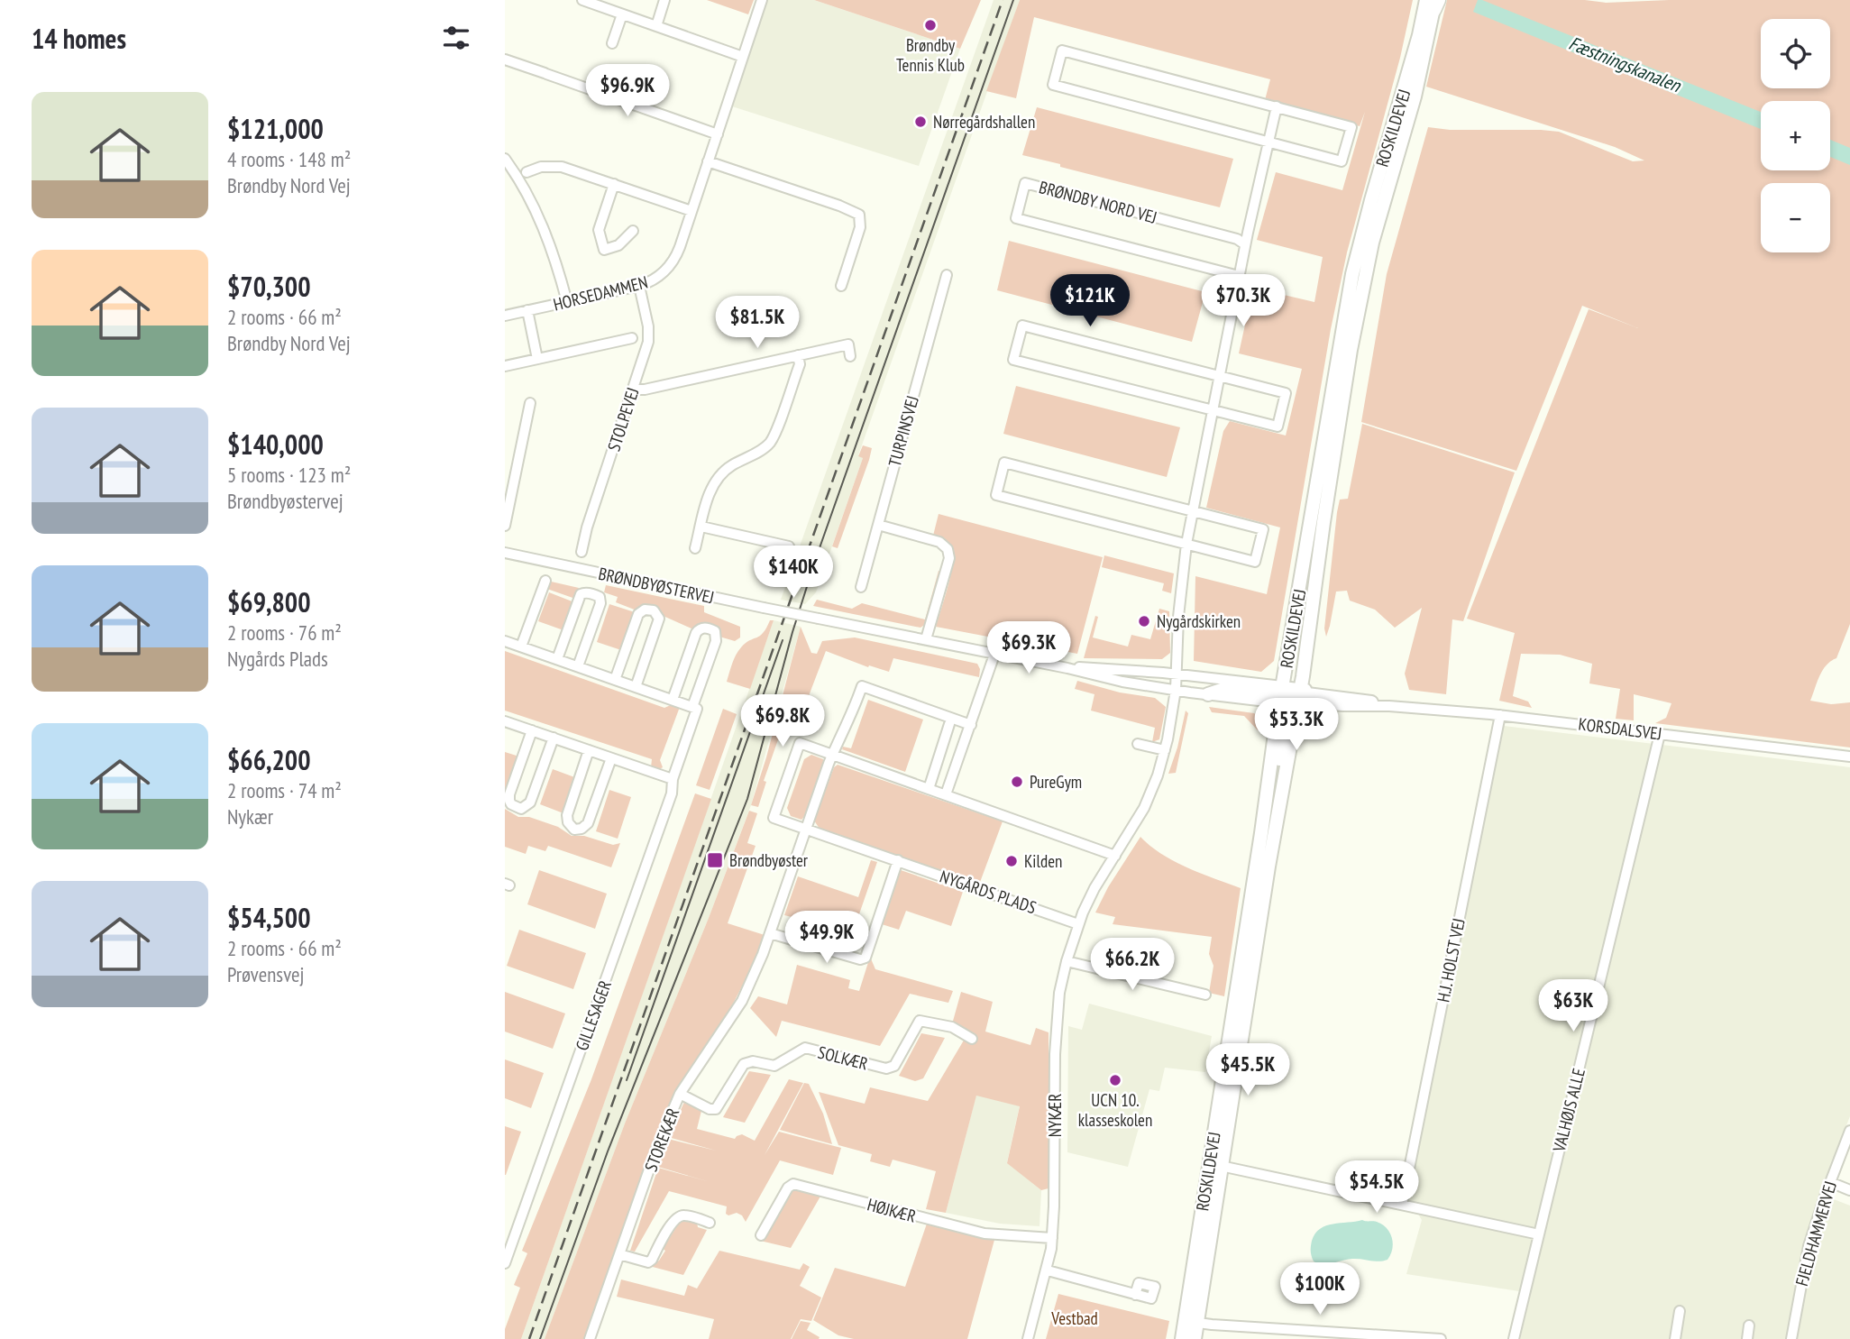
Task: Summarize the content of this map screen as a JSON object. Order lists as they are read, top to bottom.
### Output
{
  "streets": {
    "main road": ["ROSKILDEVEJ"],
    "street": [
      "BRØNDBY NORD VEJ",
      "HORSEDAMMEN",
      "STOLPEVEJ",
      "TURPINSVEJ",
      "BRØNDBYØSTERVEJ",
      "KORSDALSVEJ",
      "NYGÅRDS PLADS",
      "H.J. HOLST VEJ",
      "GILLESAGER",
      "SOLKÆR",
      "VALHØJS ALLE",
      "NYKÆR",
      "STOREKÆR",
      "HØJKÆR",
      "FJELDHAMMERVEJ"
    ]
  },
  "crossings": [
    ["ROSKILDEVEJ", "BRØNDBYØSTERVEJ"],
    ["ROSKILDEVEJ", "KORSDALSVEJ"],
    ["HORSEDAMMEN", "STOLPEVEJ"],
    ["BRØNDBYØSTERVEJ", "KORSDALSVEJ"],
    ["BRØNDBYØSTERVEJ", "NYKÆR"],
    ["KORSDALSVEJ", "H.J. HOLST VEJ"],
    ["KORSDALSVEJ", "VALHØJS ALLE"],
    ["NYGÅRDS PLADS", "NYKÆR"],
    ["SOLKÆR", "STOREKÆR"],
    ["NYKÆR", "HØJKÆR"]
  ],
  "water": ["Fæstningskanalen"],
  "parks": ["Vestbad"],
  "places": {
    "other": [
      "Brøndby Tennis Klub",
      "Nørregårdshallen",
      "Nygårdskirken",
      "PureGym",
      "Kilden",
      "UCN 10. klasseskolen"
    ],
    "transit": ["Brøndbyøster"]
  },
  "page": {
    "heading": "14 homes",
    "map_buttons": ["+", "−"],
    "price": [
      "$96.9K",
      "$121K",
      "$70.3K",
      "$81.5K",
      "$140K",
      "$69.3K",
      "$69.8K",
      "$53.3K",
      "$49.9K",
      "$66.2K",
      "$63K",
      "$45.5K",
      "$54.5K",
      "$100K"
    ],
    "list": [
      {
        "name": "$121,000",
        "note": "4 rooms · 148 m² · Brøndby Nord Vej"
      },
      {
        "name": "$70,300",
        "note": "2 rooms · 66 m² · Brøndby Nord Vej"
      },
      {
        "name": "$140,000",
        "note": "5 rooms · 123 m² · Brøndbyøstervej"
      },
      {
        "name": "$69,800",
        "note": "2 rooms · 76 m² · Nygårds Plads"
      },
      {
        "name": "$66,200",
        "note": "2 rooms · 74 m² · Nykær"
      },
      {
        "name": "$54,500",
        "note": "2 rooms · 66 m² · Prøvensvej"
      }
    ]
  }
}
